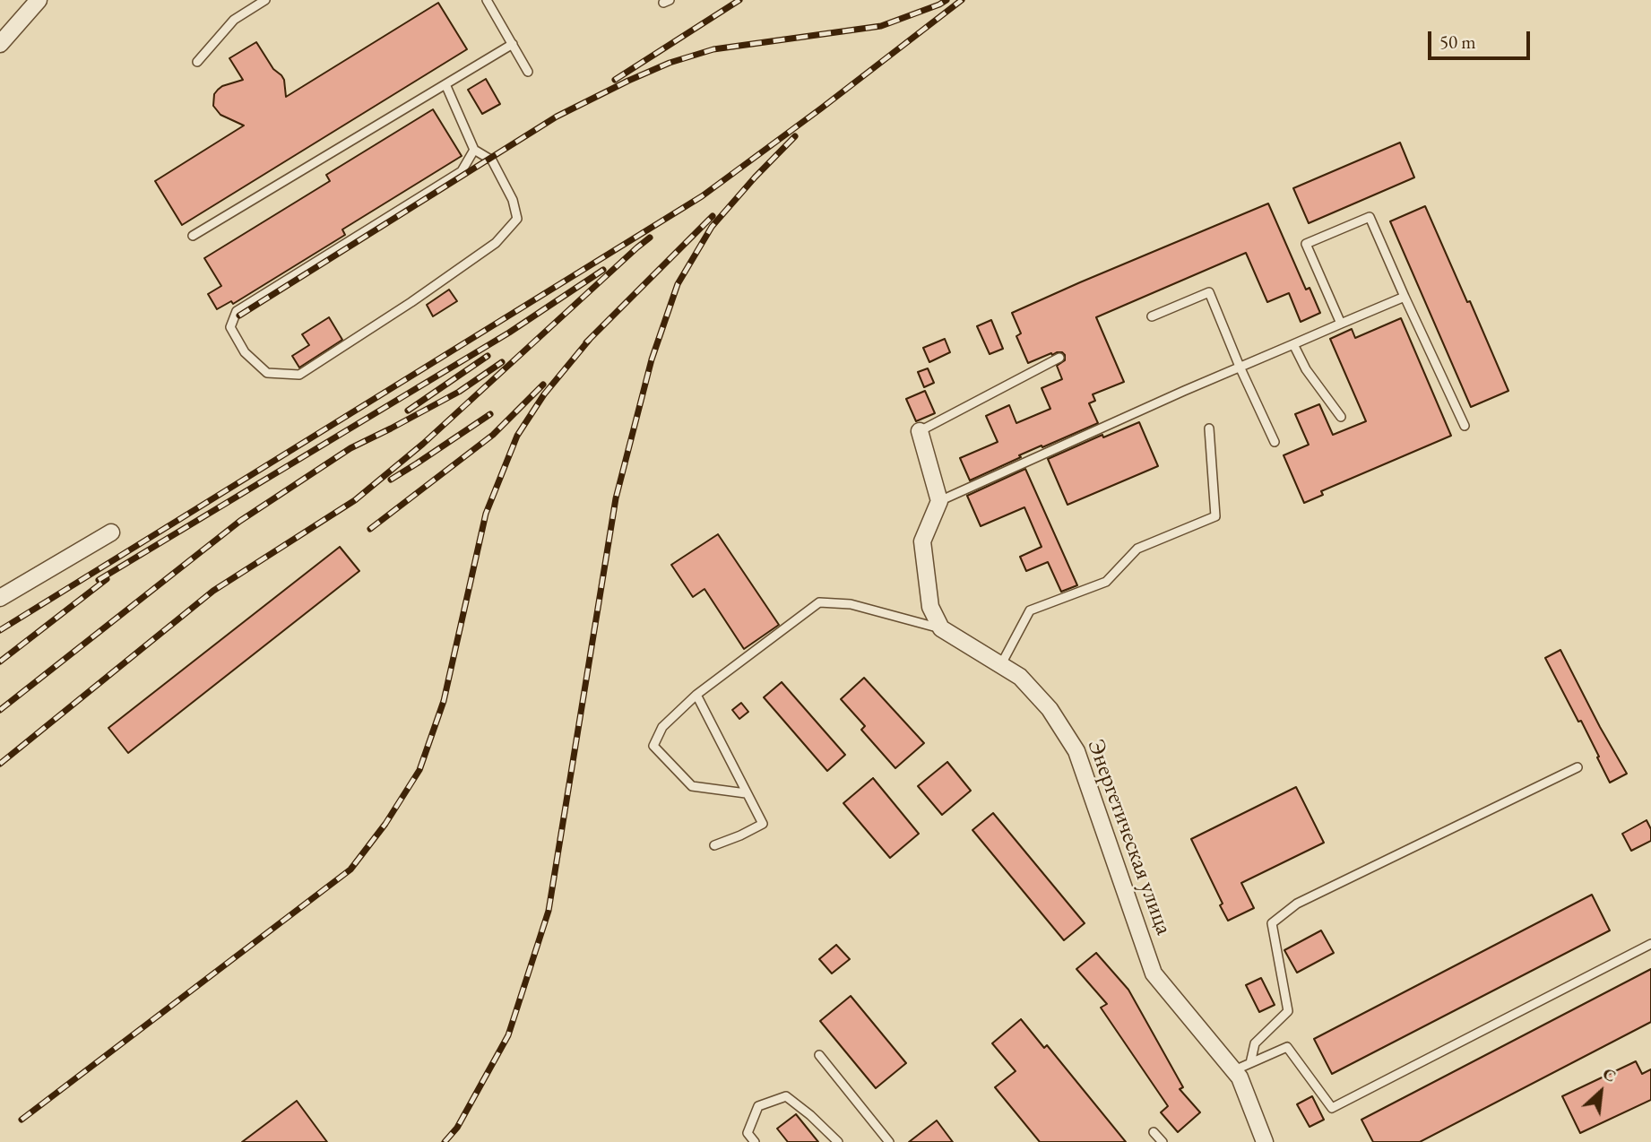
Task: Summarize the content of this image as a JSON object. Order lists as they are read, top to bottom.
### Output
{
  "streets": {
    "street": ["Энергетическая улица"]
  },
  "scale_bar": "50 m",
  "north": "top right"
}
